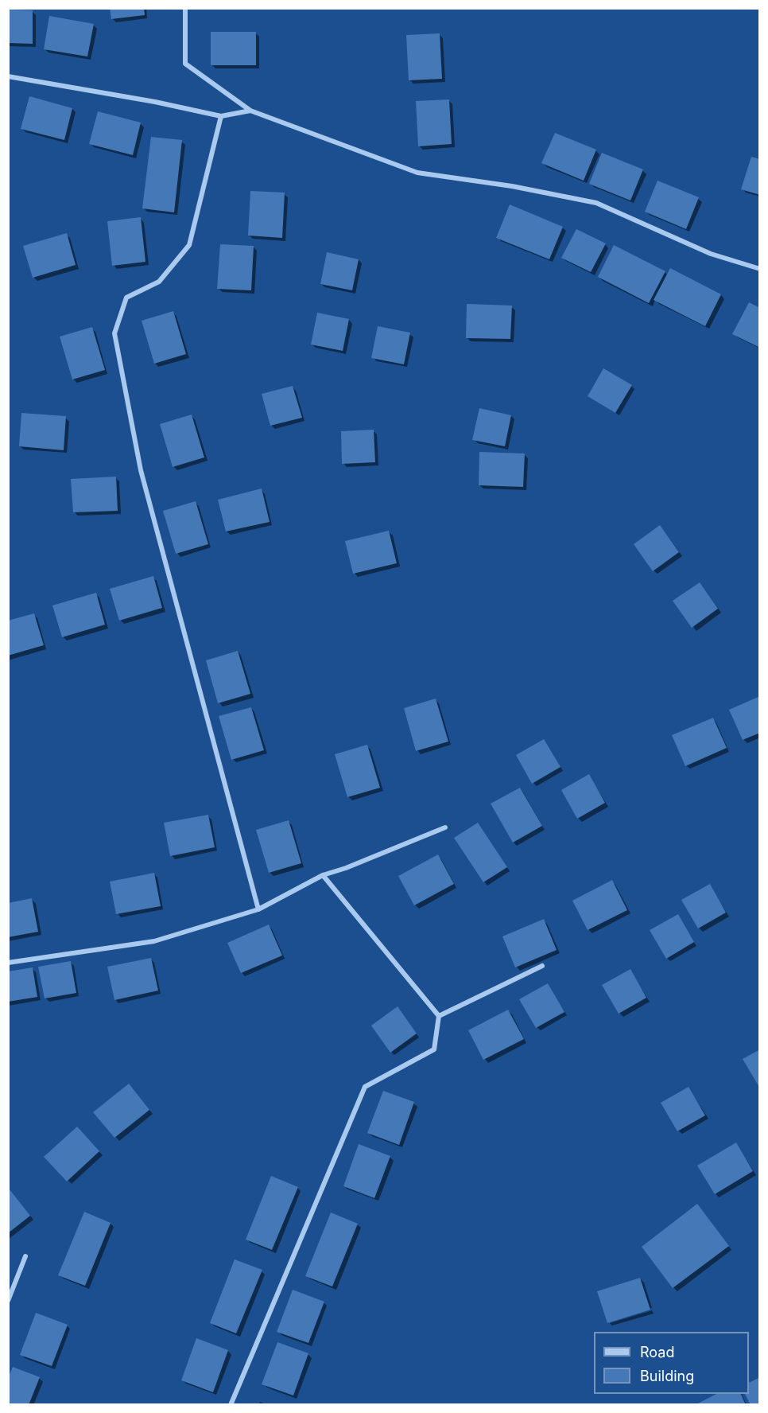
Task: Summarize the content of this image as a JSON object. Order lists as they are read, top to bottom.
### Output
{
  "legend": ["Road", "Building"]
}
